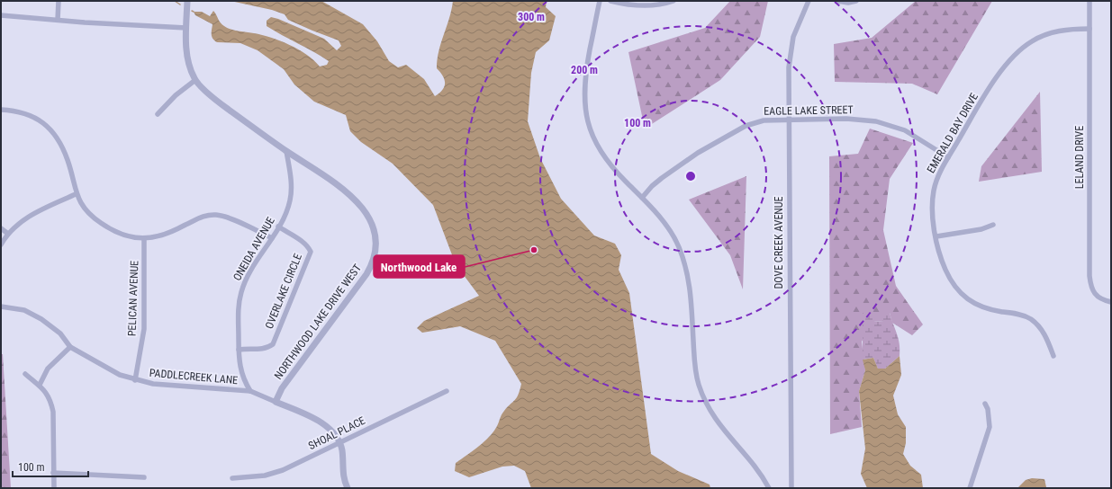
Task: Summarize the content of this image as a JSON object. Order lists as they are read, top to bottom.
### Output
{
  "streets": {
    "street": [
      "EAGLE LAKE STREET",
      "EMERALD BAY DRIVE",
      "LELAND DRIVE",
      "DOVE CREEK AVENUE",
      "ONEIDA AVENUE",
      "OVERLAKE CIRCLE",
      "PELICAN AVENUE",
      "NORTHWOOD LAKE DRIVE WEST",
      "PADDLECREEK LANE",
      "SHOAL PLACE"
    ]
  },
  "crossings": [
    ["EAGLE LAKE STREET", "EMERALD BAY DRIVE"],
    ["EAGLE LAKE STREET", "DOVE CREEK AVENUE"],
    ["EMERALD BAY DRIVE", "LELAND DRIVE"],
    ["ONEIDA AVENUE", "OVERLAKE CIRCLE"],
    ["ONEIDA AVENUE", "NORTHWOOD LAKE DRIVE WEST"],
    ["ONEIDA AVENUE", "PADDLECREEK LANE"],
    ["PELICAN AVENUE", "PADDLECREEK LANE"],
    ["NORTHWOOD LAKE DRIVE WEST", "PADDLECREEK LANE"]
  ],
  "places": ["Northwood Lake"],
  "scale_bar": "100 m",
  "rings": ["300 m", "200 m", "100 m"]
}
